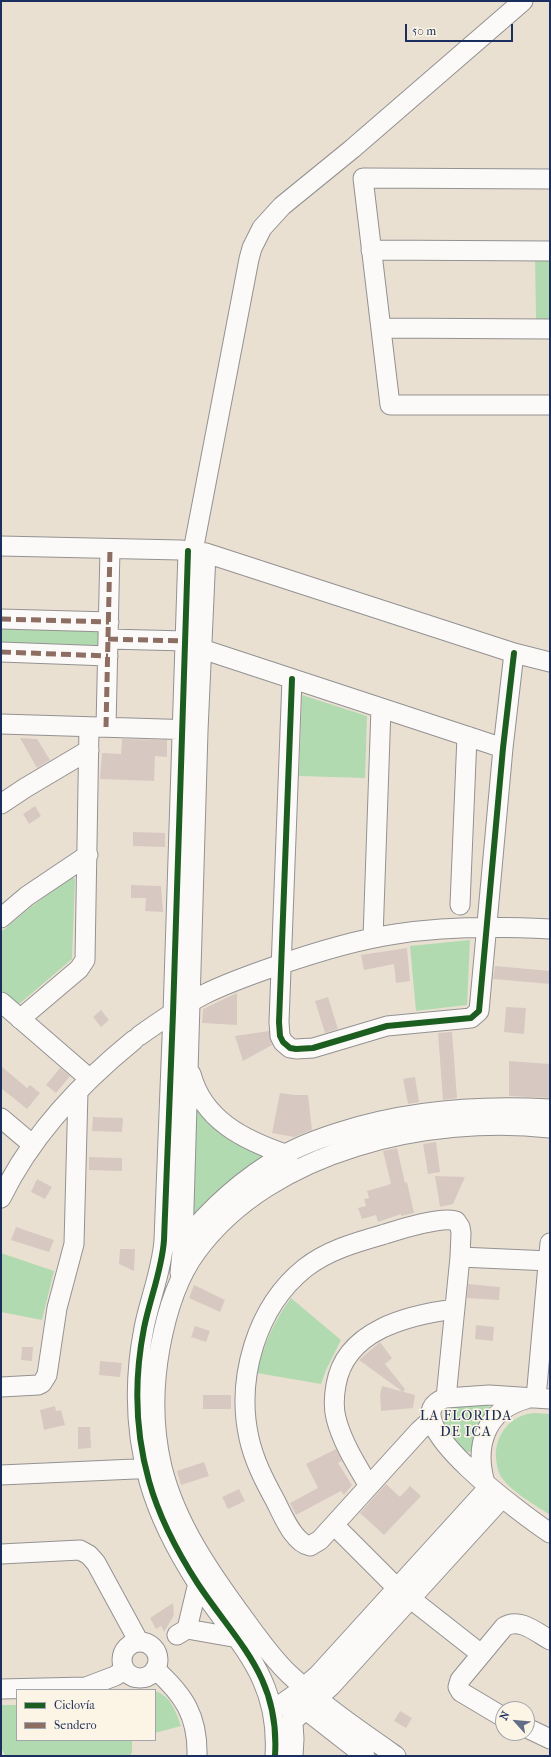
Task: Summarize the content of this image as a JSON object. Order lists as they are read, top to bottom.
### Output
{
  "districts": ["LA FLORIDA DE ICA"],
  "legend": ["Ciclovía", "Sendero"],
  "scale_bar": "50 m",
  "north": "top left"
}
